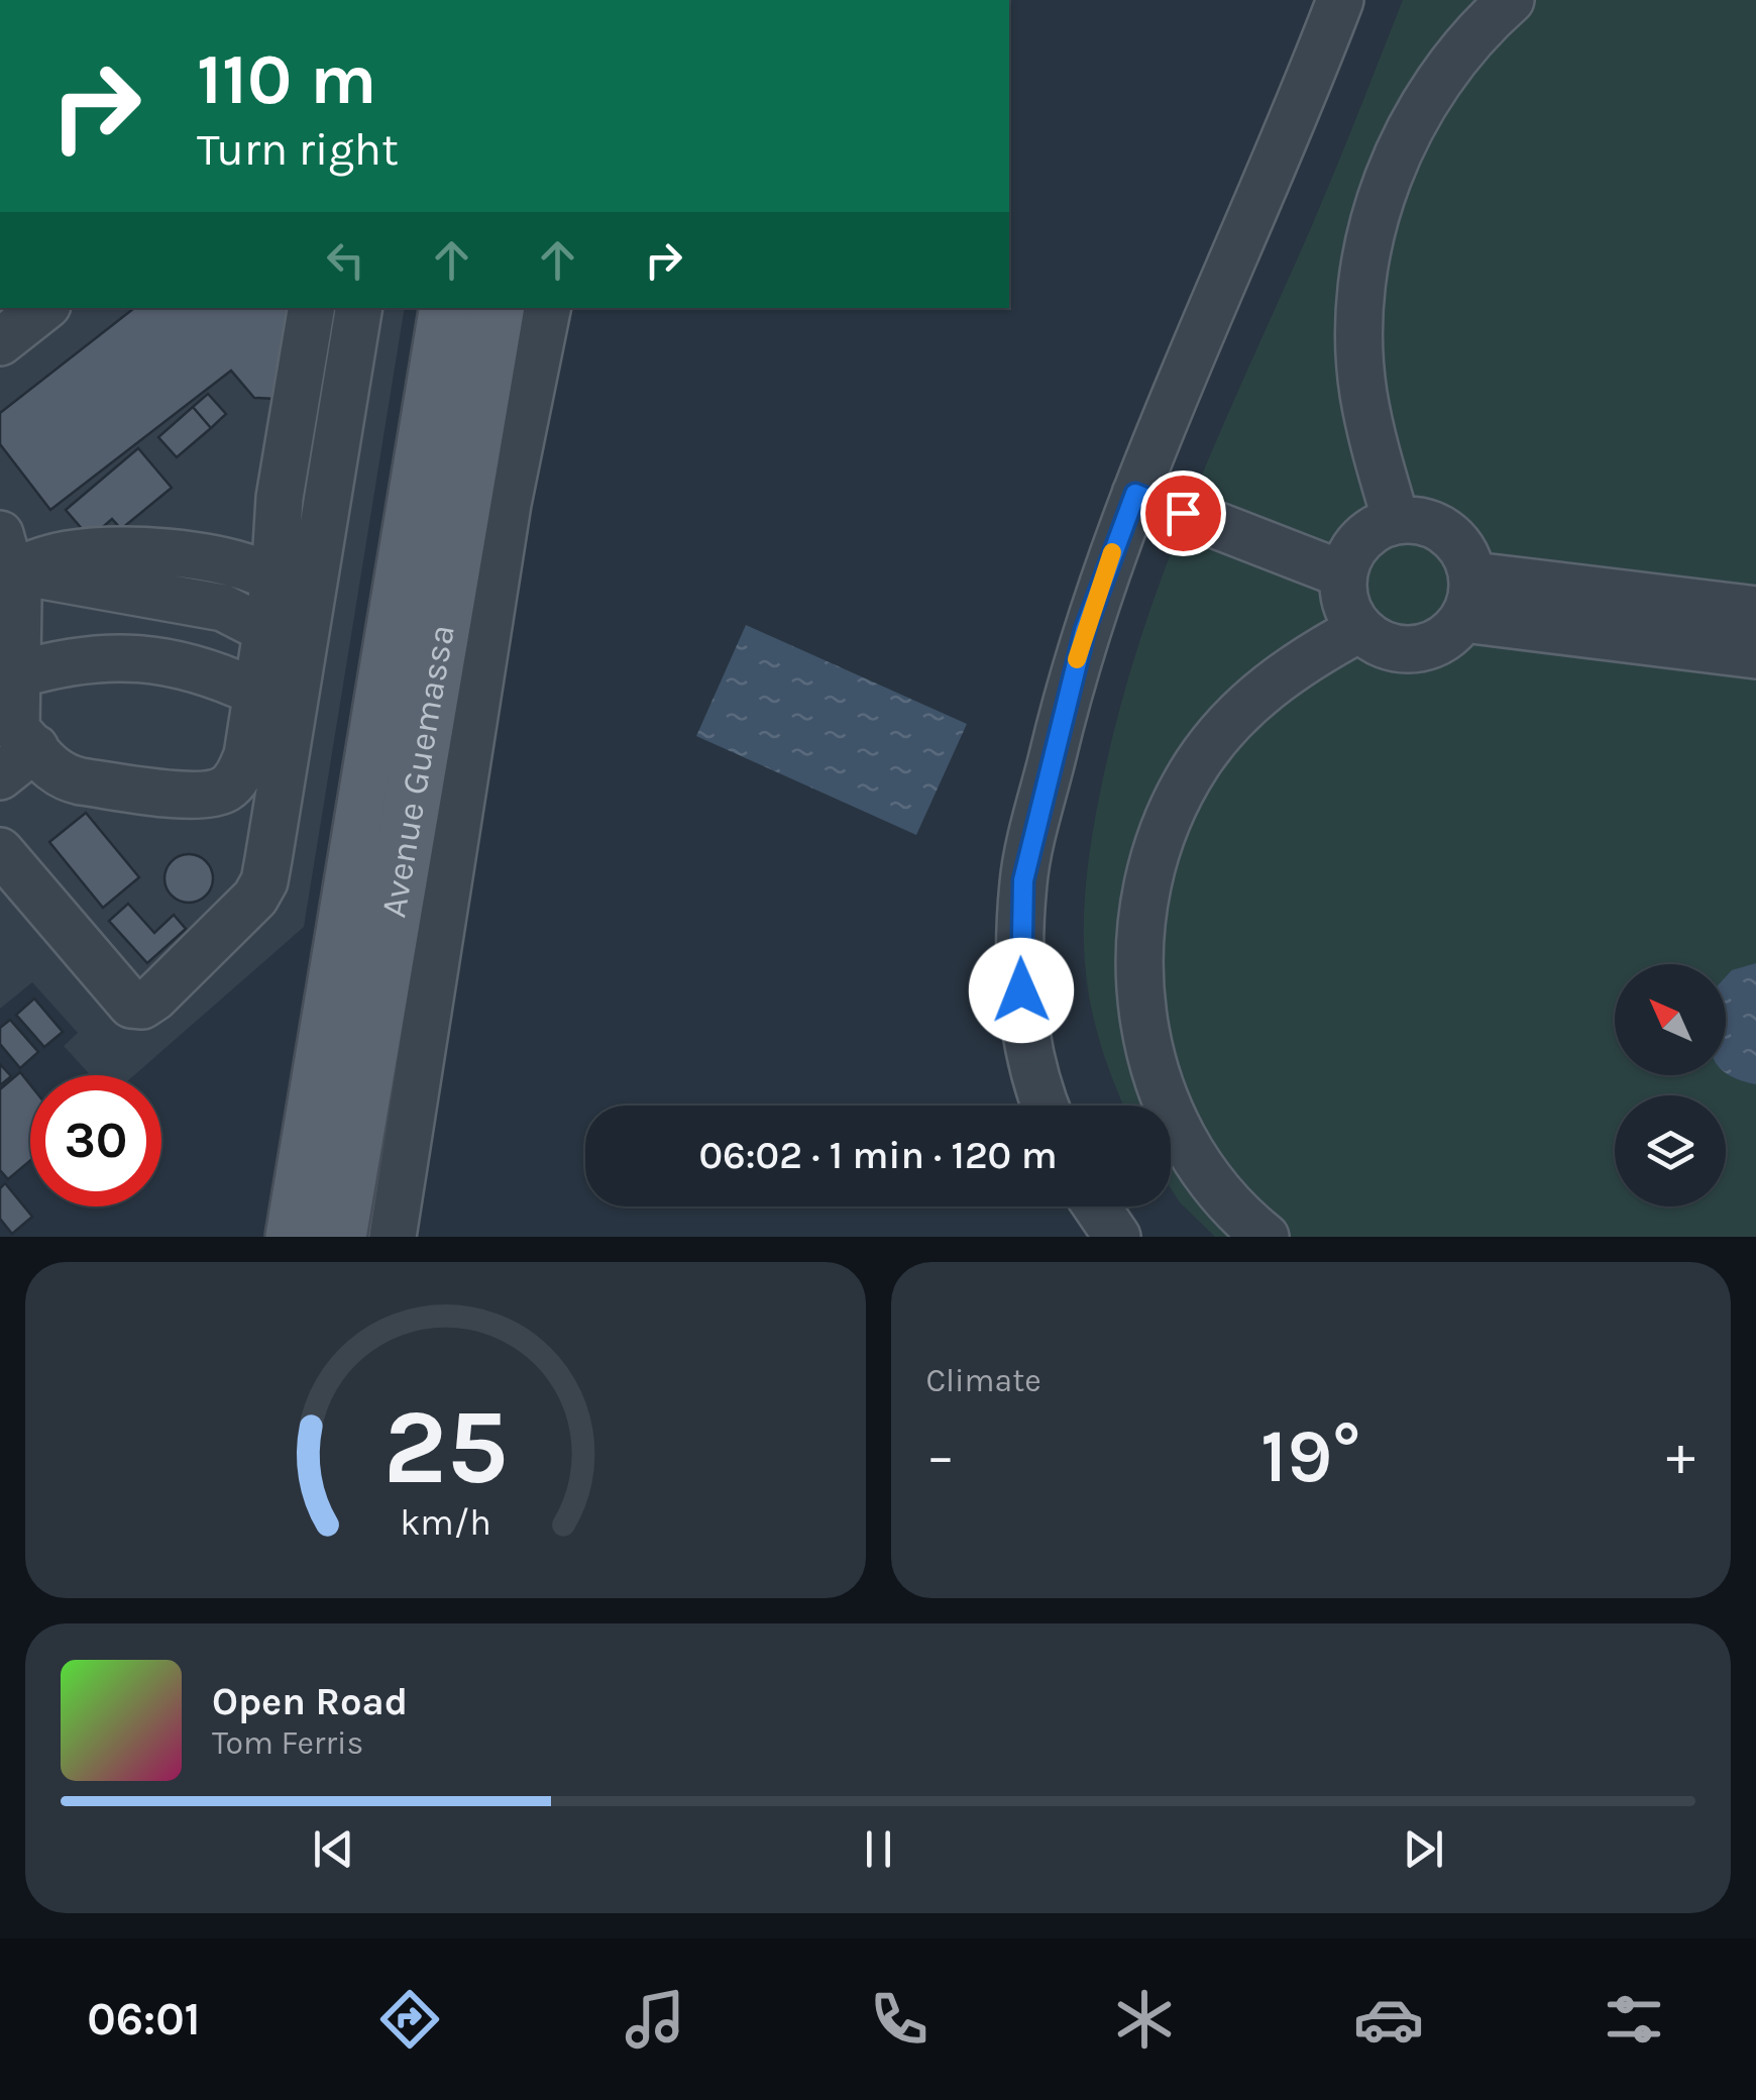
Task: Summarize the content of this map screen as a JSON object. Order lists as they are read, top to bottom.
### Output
{
  "streets": {
    "main road": ["Avenue Guemassa"]
  },
  "north": "top left",
  "page": {
    "turn": ["110 m", "Turn right"],
    "limit": "30",
    "trip": "06:02 · 1 min · 120 m",
    "tile": "Climate",
    "heat": ["−", "19°", "+"],
    "song": ["Open Road", "Tom Ferris"],
    "tabs": "06:01",
    "gauge": ["25", "km/h"]
  }
}
